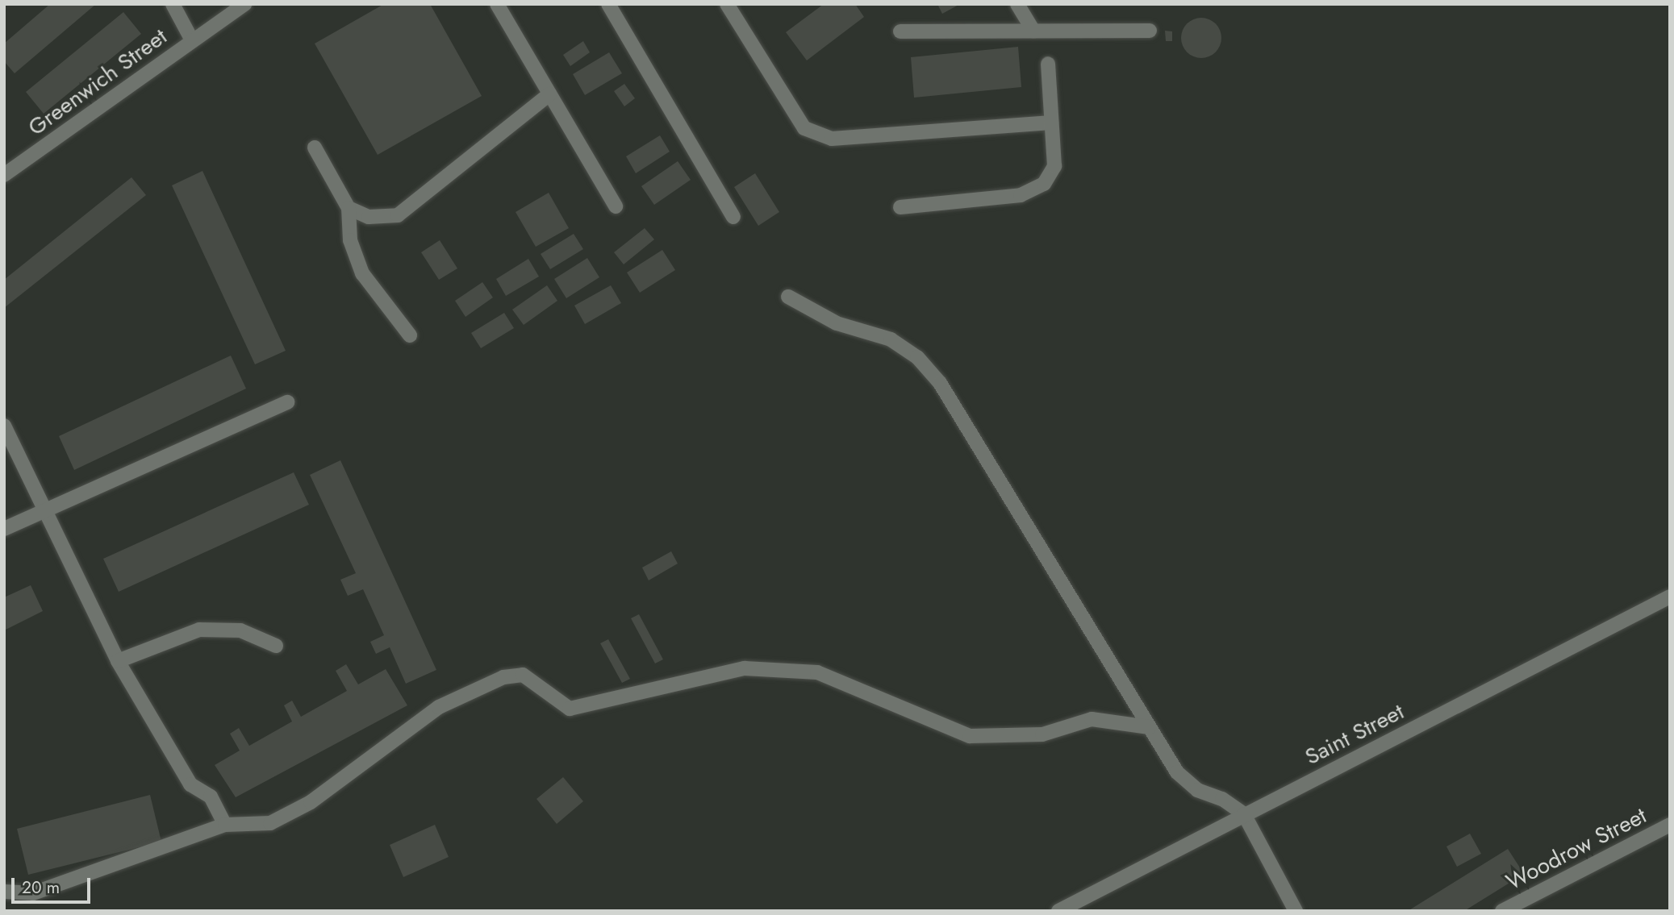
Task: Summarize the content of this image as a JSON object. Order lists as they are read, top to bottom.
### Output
{
  "streets": {
    "street": ["Greenwich Street", "Saint Street", "Woodrow Street"]
  },
  "scale_bar": "20 m"
}
